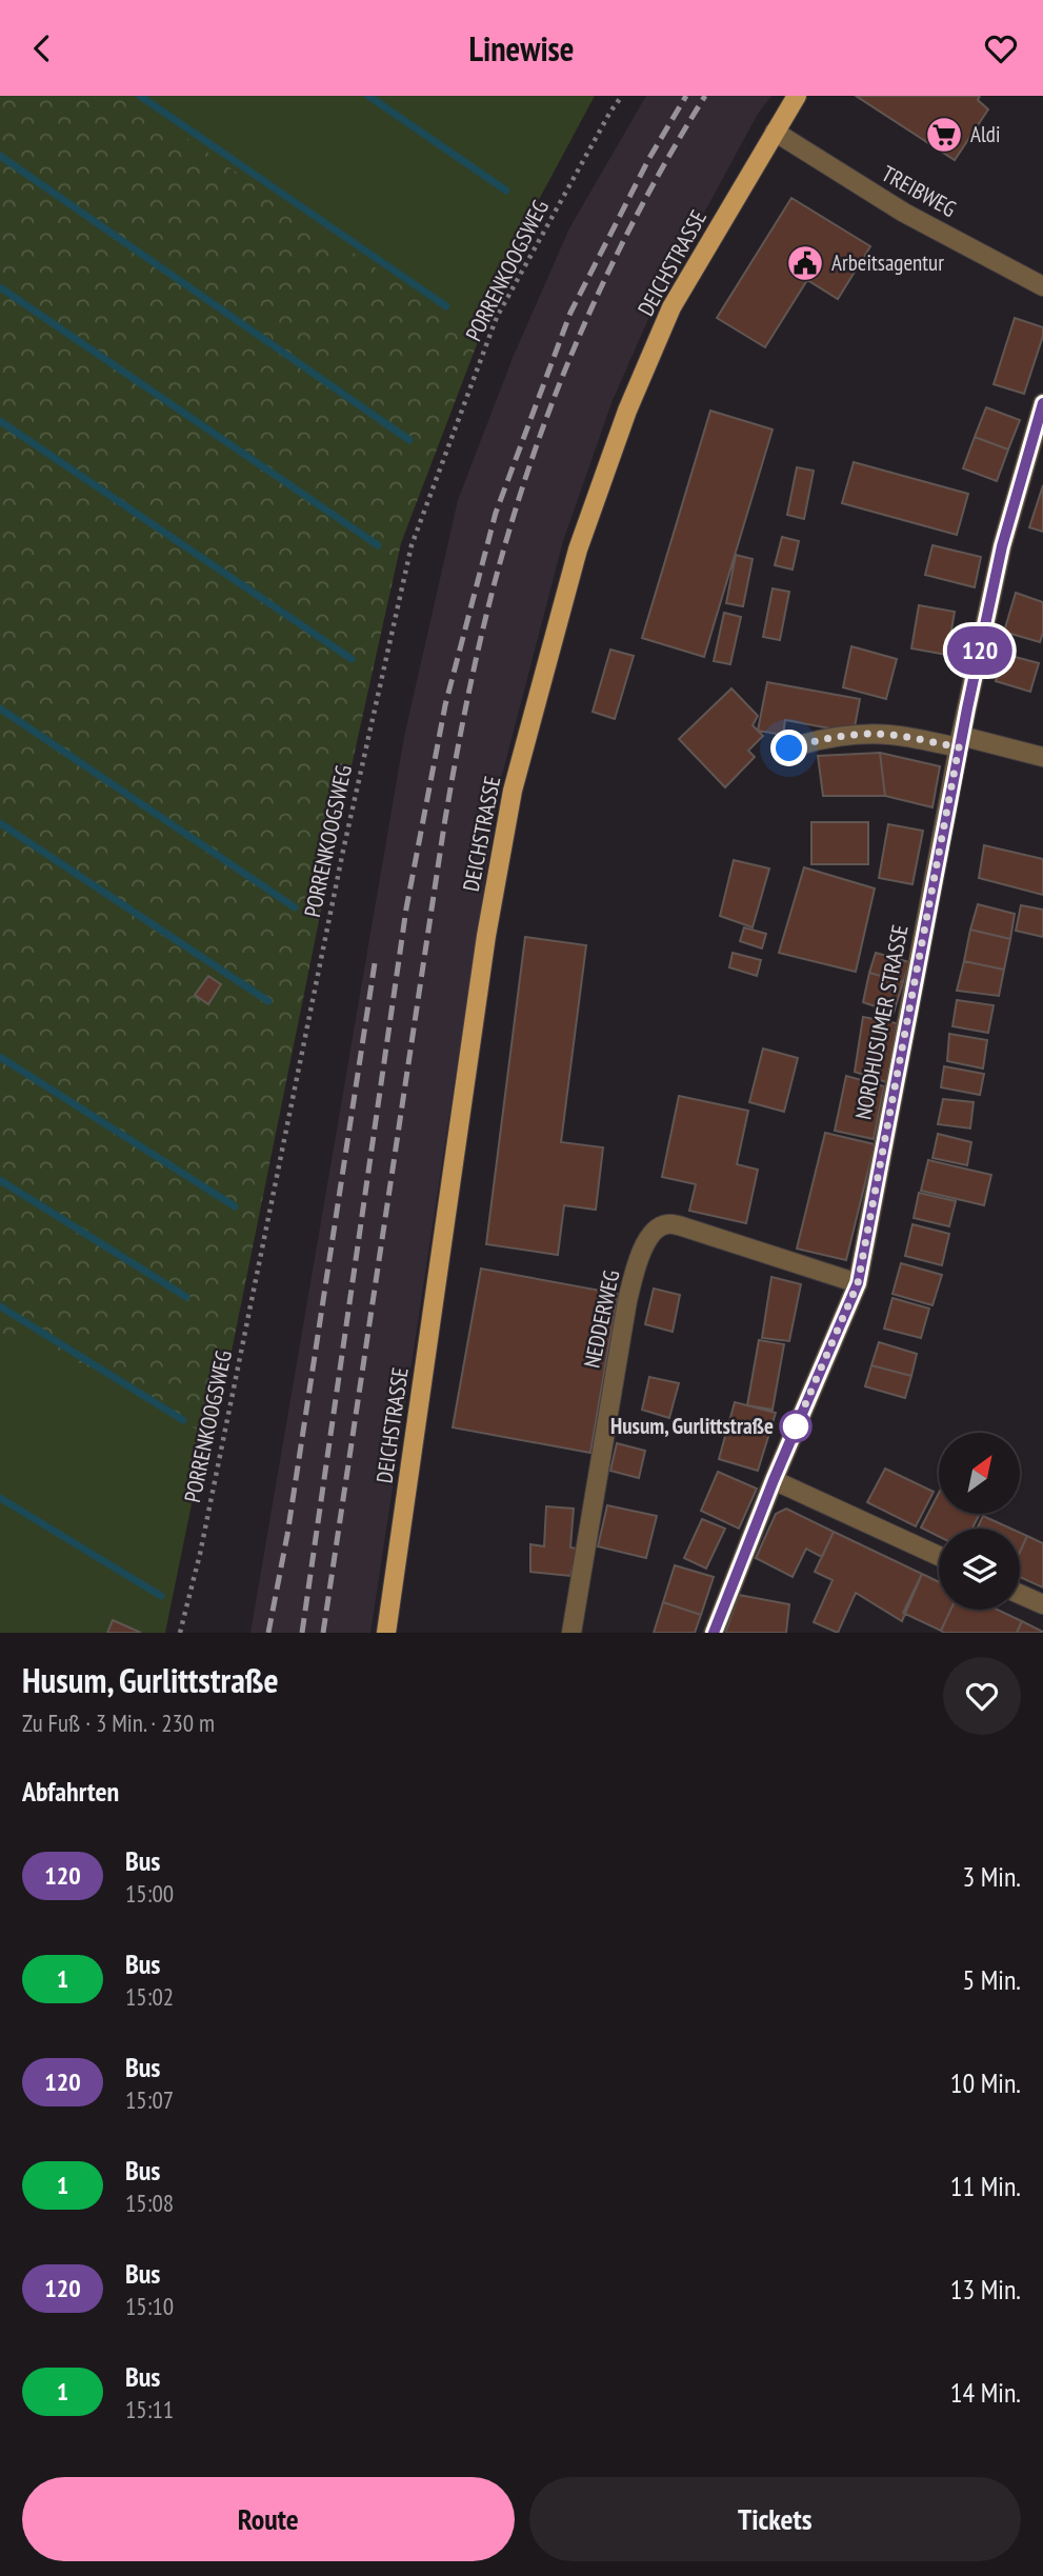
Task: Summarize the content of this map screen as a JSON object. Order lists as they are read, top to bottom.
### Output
{
  "streets": {
    "main road": ["DEICHSTRASSE"],
    "street": ["TREIBWEG", "NORDHUSUMER STRASSE", "NEDDERWEG"],
    "path": ["PORRENKOOGSWEG"]
  },
  "crossings": [
    ["TREIBWEG", "DEICHSTRASSE"],
    ["NORDHUSUMER STRASSE", "NEDDERWEG"]
  ],
  "places": {
    "supermarket": ["Aldi"],
    "public building": ["Arbeitsagentur"],
    "other": ["Husum, Gurlittstraße"]
  },
  "lines": ["bus line 120"],
  "north": "top right",
  "page": {
    "header": "Linewise",
    "on_map": "120",
    "heading": [
      ["Husum, Gurlittstraße", "Zu Fuß · 3 Min. · 230 m"],
      "Abfahrten"
    ],
    "list": [
      {
        "mark": "120",
        "name": "Bus",
        "note": "15:00",
        "value": "3 Min."
      },
      {
        "mark": "1",
        "name": "Bus",
        "note": "15:02",
        "value": "5 Min."
      },
      {
        "mark": "120",
        "name": "Bus",
        "note": "15:07",
        "value": "10 Min."
      },
      {
        "mark": "1",
        "name": "Bus",
        "note": "15:08",
        "value": "11 Min."
      },
      {
        "mark": "120",
        "name": "Bus",
        "note": "15:10",
        "value": "13 Min."
      },
      {
        "mark": "1",
        "name": "Bus",
        "note": "15:11",
        "value": "14 Min."
      }
    ],
    "buttons": ["Route", "Tickets"]
  }
}
